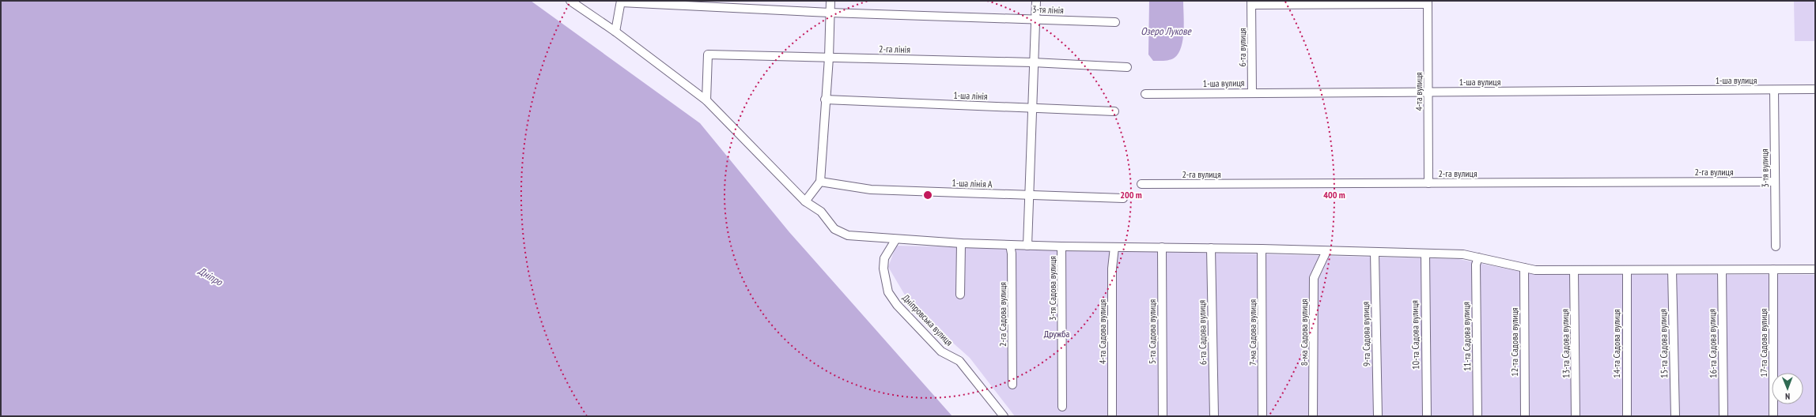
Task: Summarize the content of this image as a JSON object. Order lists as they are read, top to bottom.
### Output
{
  "streets": {
    "street": [
      "3-тя лінія",
      "6-та вулиця",
      "2-га лінія",
      "1-ша вулиця",
      "4-та вулиця",
      "1-ша лінія",
      "3-тя вулиця",
      "2-га вулиця",
      "1-ша лінія А",
      "3-тя Садова вулиця",
      "2-га Садова вулиця",
      "Дніпровська вулиця",
      "4-та Садова вулиця",
      "5-та Садова вулиця",
      "6-та Садова вулиця",
      "7-ма Садова вулиця",
      "8-ма Садова вулиця",
      "9-та Садова вулиця",
      "10-та Садова вулиця",
      "11-та Садова вулиця",
      "12-та Садова вулиця",
      "17-та Садова вулиця",
      "13-та Садова вулиця",
      "14-та Садова вулиця",
      "15-та Садова вулиця",
      "16-та Садова вулиця"
    ]
  },
  "crossings": [
    ["6-та вулиця", "1-ша вулиця"],
    ["1-ша вулиця", "4-та вулиця"],
    ["1-ша вулиця", "3-тя вулиця"],
    ["4-та вулиця", "2-га вулиця"],
    ["3-тя вулиця", "2-га вулиця"]
  ],
  "water": ["Озеро Лукове", "Дніпро"],
  "parks": ["Дружба"],
  "north": "bottom",
  "rings": ["200 m", "400 m"]
}
